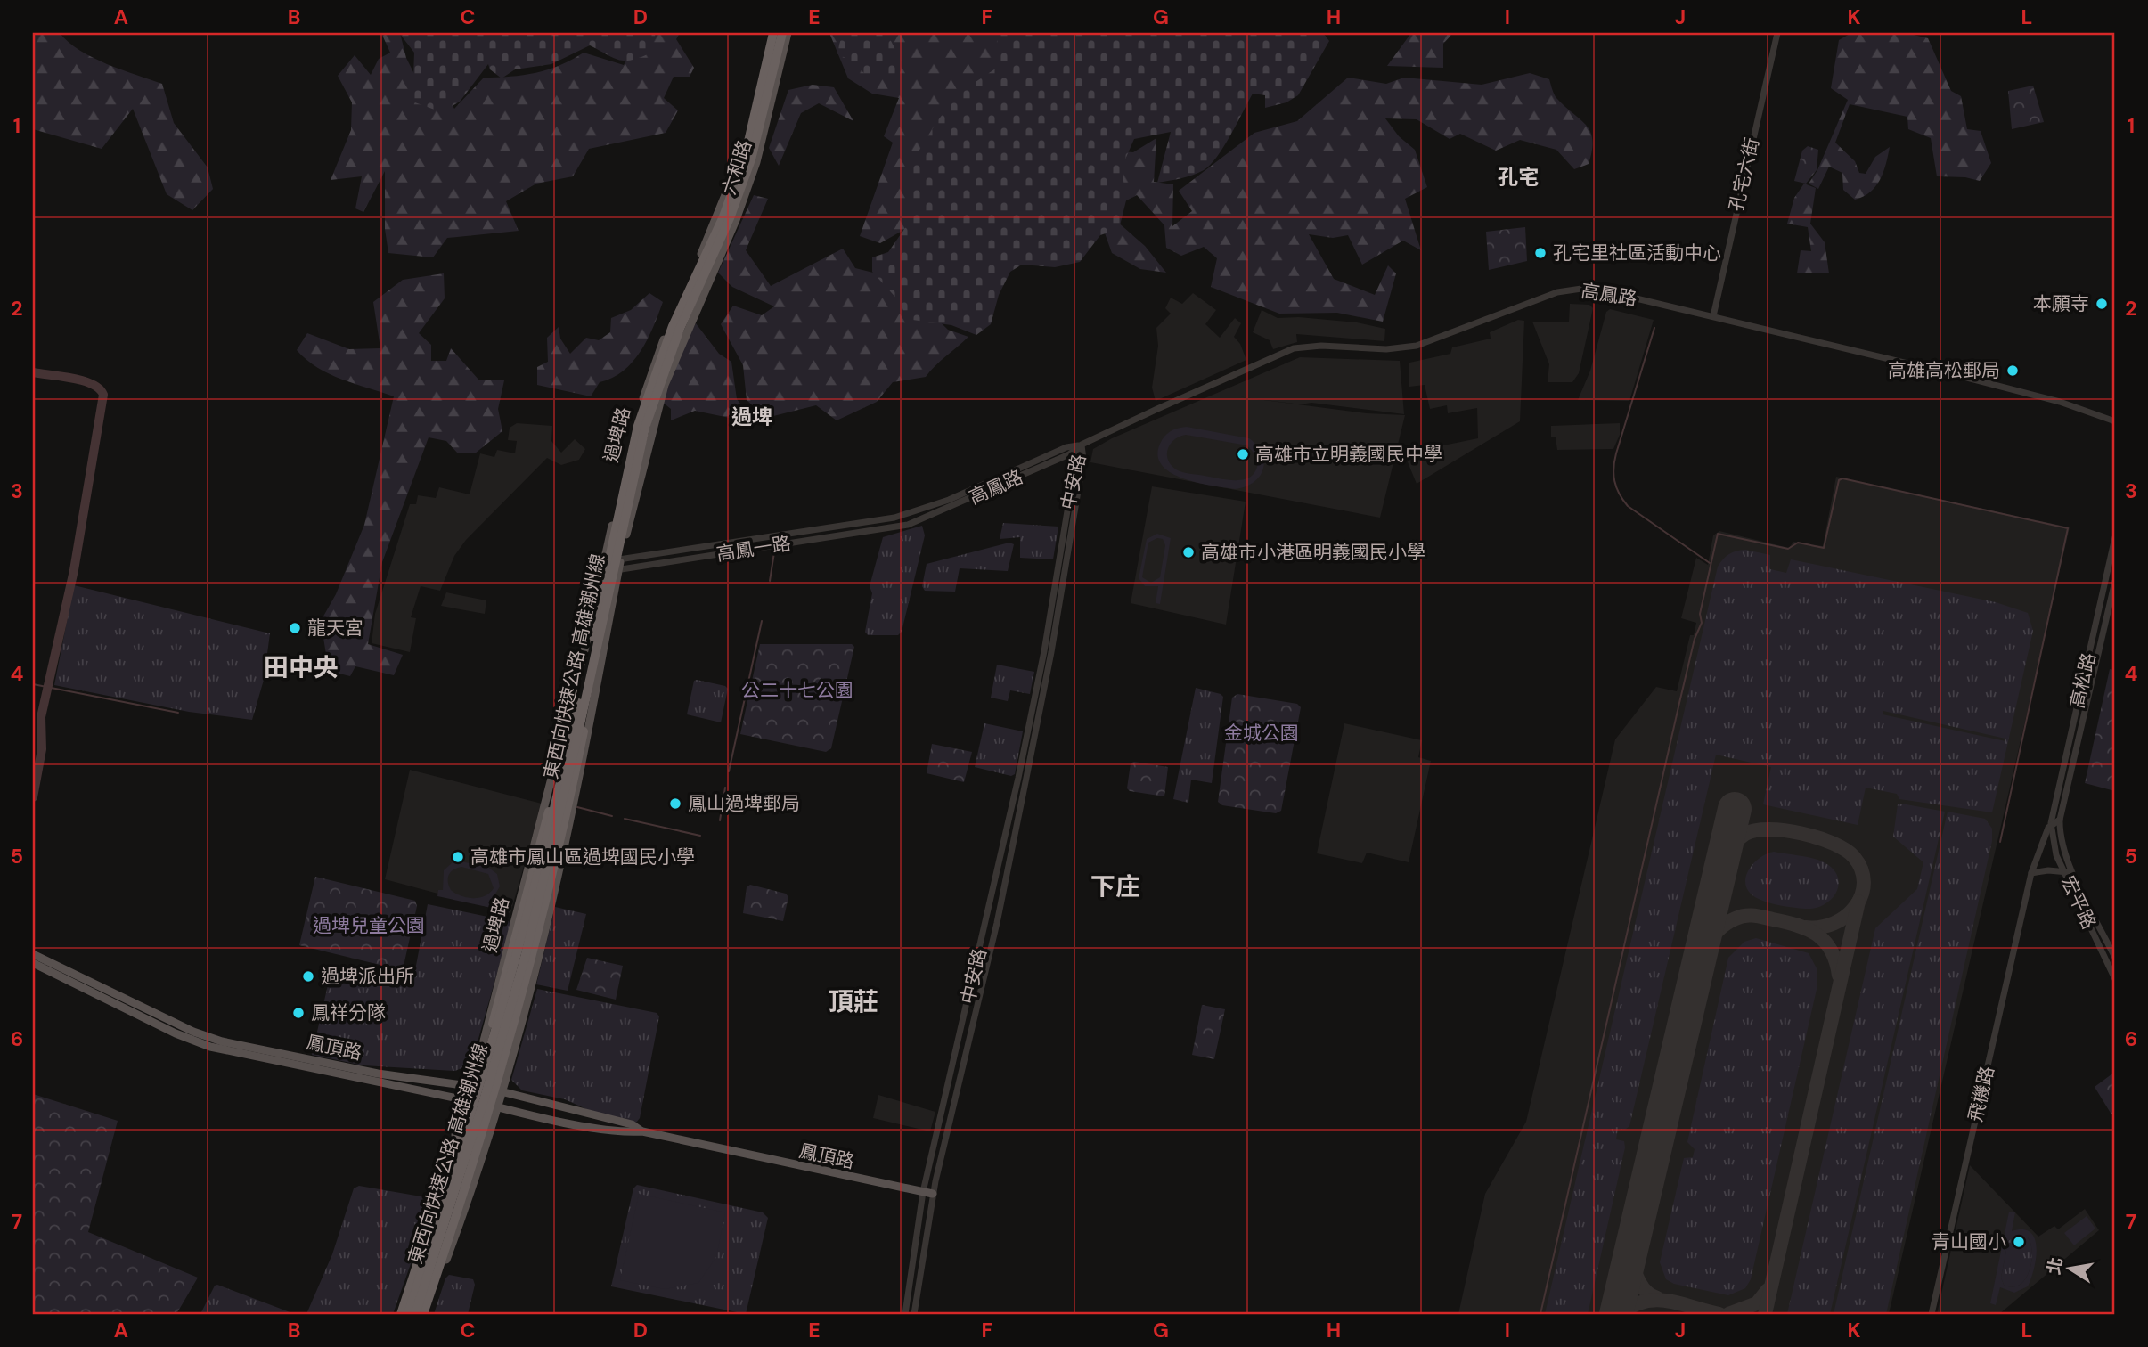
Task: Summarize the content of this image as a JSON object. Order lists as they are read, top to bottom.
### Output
{
  "streets": {
    "highway": ["東西向快速公路 高雄潮州線"],
    "main road": ["六和路", "過埤路", "鳳頂路"],
    "street": [
      "孔宅六街",
      "高鳳路",
      "中安路",
      "高鳳一路",
      "高松路",
      "宏平路",
      "飛機路"
    ]
  },
  "crossings": [
    ["六和路", "過埤路"],
    ["六和路", "東西向快速公路 高雄潮州線"],
    ["孔宅六街", "高鳳路"],
    ["高鳳路", "中安路"],
    ["高鳳路", "高鳳一路"],
    ["過埤路", "高鳳一路"],
    ["過埤路", "鳳頂路"],
    ["中安路", "鳳頂路"],
    ["高松路", "宏平路"],
    ["高松路", "飛機路"],
    ["宏平路", "飛機路"]
  ],
  "districts": [
    "孔宅",
    "過埤",
    "田中央",
    "下庄",
    "頂莊"
  ],
  "parks": ["公二十七公園", "金城公園", "過埤兒童公園"],
  "places": [
    "孔宅里社區活動中心",
    "本願寺",
    "高雄高松郵局",
    "高雄市立明義國民中學",
    "高雄市小港區明義國民小學",
    "龍天宮",
    "鳳山過埤郵局",
    "高雄市鳳山區過埤國民小學",
    "過埤派出所",
    "鳳祥分隊",
    "青山國小"
  ],
  "north": "left",
  "grid": {
    "columns": [
      "A",
      "B",
      "C",
      "D",
      "E",
      "F",
      "G",
      "H",
      "I",
      "J",
      "K",
      "L"
    ],
    "rows": [
      "1",
      "2",
      "3",
      "4",
      "5",
      "6",
      "7"
    ]
  }
}
